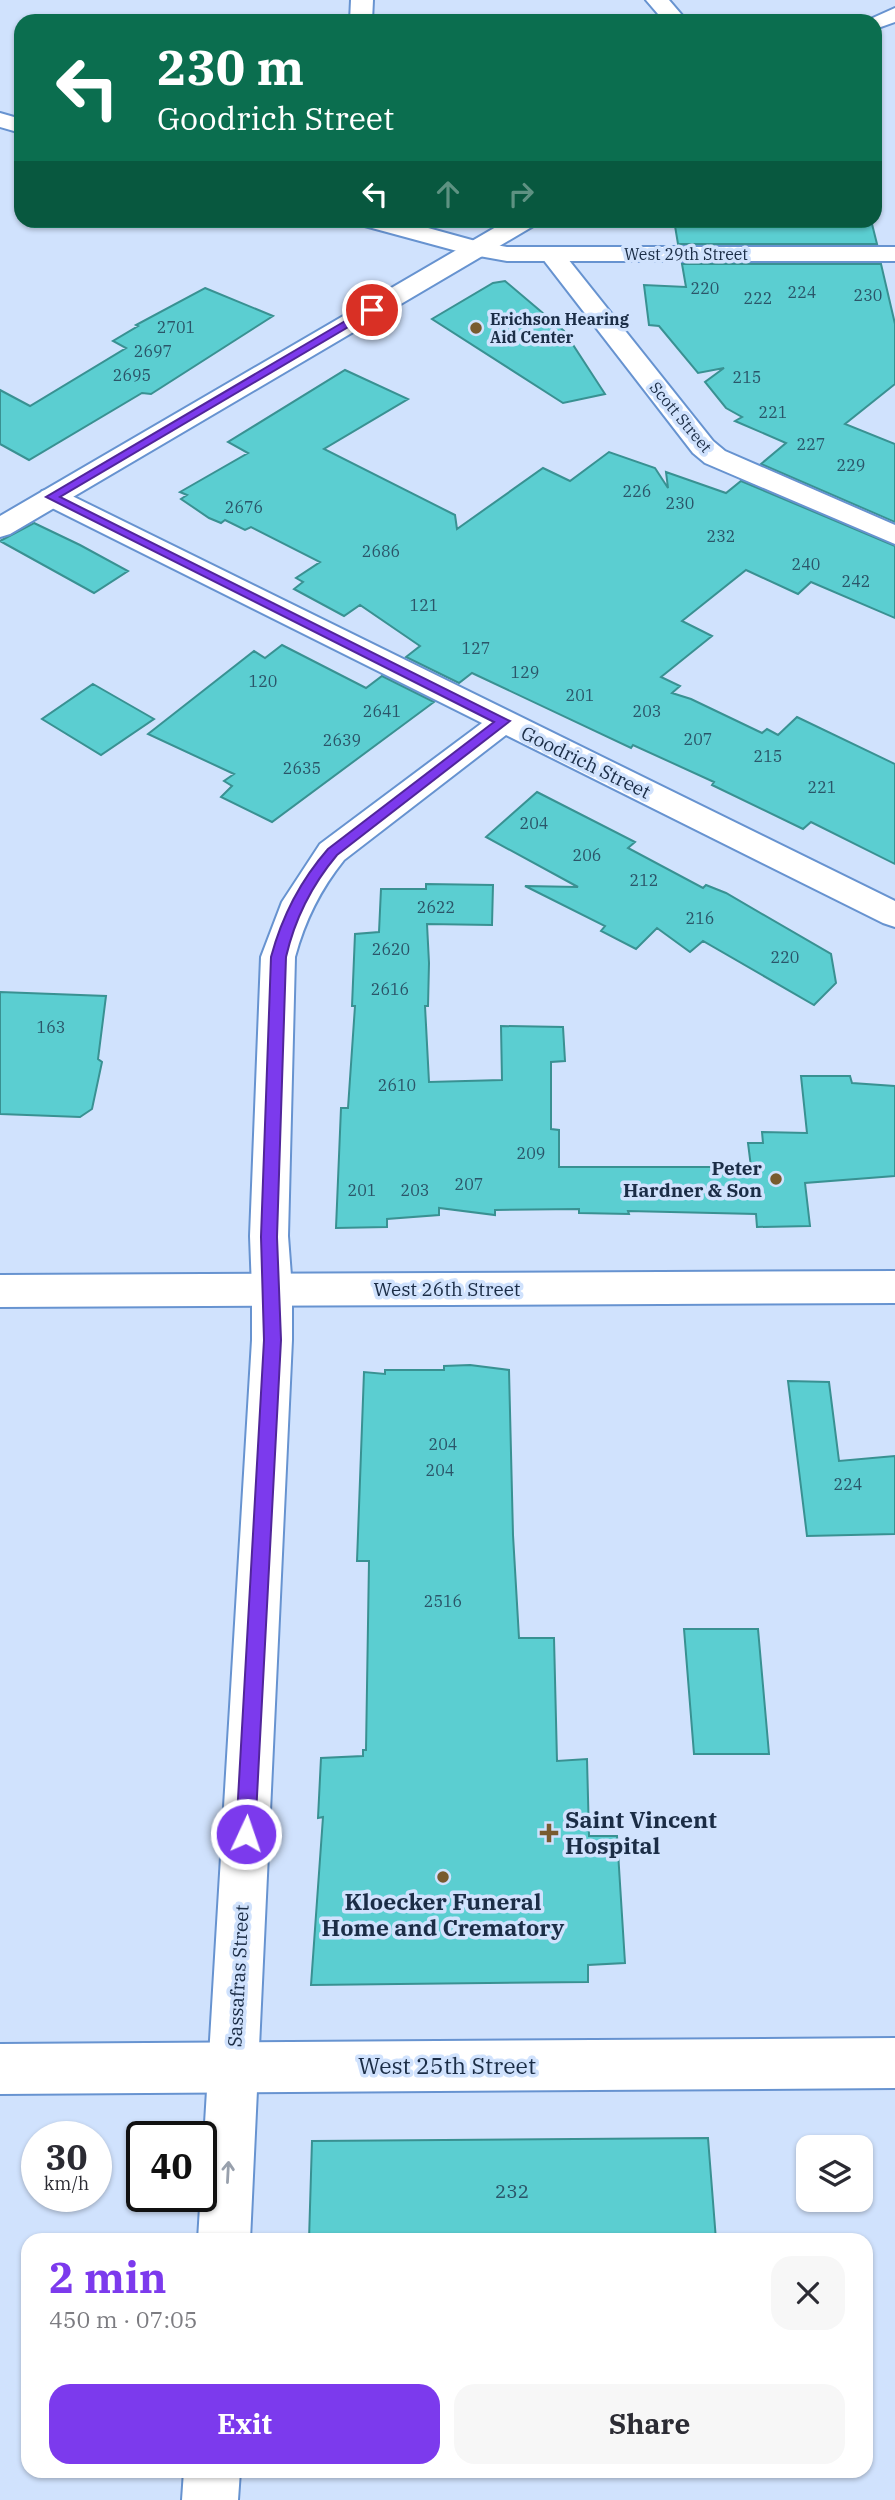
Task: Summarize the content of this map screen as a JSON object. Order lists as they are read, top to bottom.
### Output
{
  "streets": {
    "street": [
      "West 29th Street",
      "Scott Street",
      "Goodrich Street",
      "West 26th Street",
      "Sassafras Street",
      "West 25th Street"
    ]
  },
  "crossings": [
    ["West 29th Street", "Scott Street"],
    ["Goodrich Street", "Sassafras Street"],
    ["West 26th Street", "Sassafras Street"],
    ["Sassafras Street", "West 25th Street"]
  ],
  "places": {
    "other": ["Erichson Hearing Aid Center", "Peter Hardner & Son", "Kloecker Funeral Home and Crematory"],
    "health": ["Saint Vincent Hospital"]
  },
  "house_numbers": [
    "220",
    "224",
    "230",
    "222",
    "2701",
    "2697",
    "2695",
    "215",
    "221",
    "227",
    "229",
    "226",
    "230",
    "2676",
    "232",
    "2686",
    "240",
    "242",
    "121",
    "127",
    "129",
    "120",
    "201",
    "2641",
    "203",
    "207",
    "2639",
    "215",
    "2635",
    "221",
    "204",
    "206",
    "212",
    "2622",
    "216",
    "2620",
    "220",
    "2616",
    "163",
    "2610",
    "209",
    "207",
    "201",
    "203",
    "204",
    "204",
    "224",
    "2516",
    "232"
  ],
  "page": {
    "turn": ["230 m", "Goodrich Street"],
    "speed": "30 km/h",
    "limit": "40",
    "heading": ["2 min", "450 m · 07:05"],
    "buttons": ["Exit", "Share"]
  }
}
